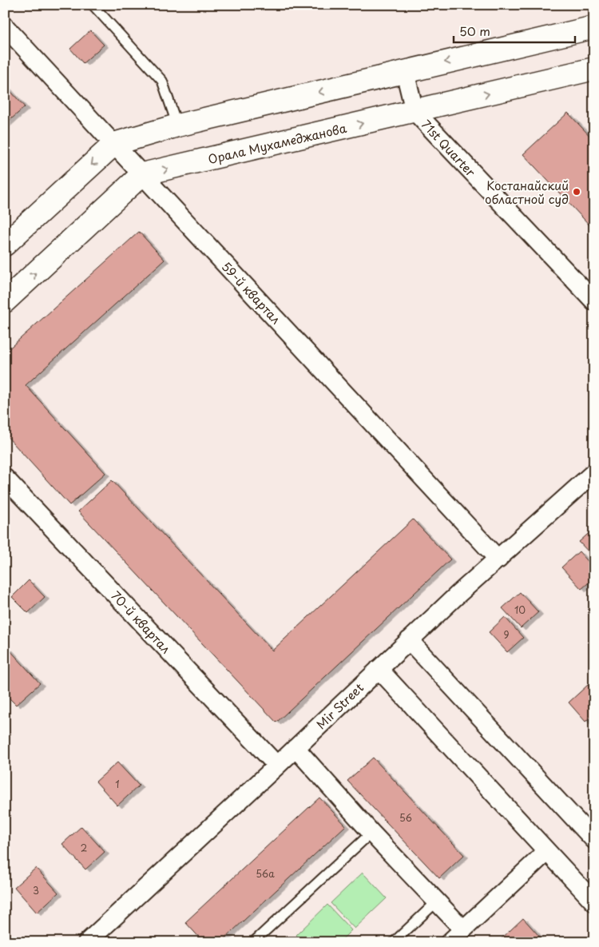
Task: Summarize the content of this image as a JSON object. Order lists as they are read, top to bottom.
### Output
{
  "streets": {
    "street": [
      "Орала Мухамеджанова",
      "71st Quarter",
      "59-й квартал",
      "70-й квартал",
      "Mir Street"
    ]
  },
  "crossings": [
    ["Орала Мухамеджанова", "71st Quarter"],
    ["Орала Мухамеджанова", "59-й квартал"],
    ["59-й квартал", "Mir Street"],
    ["70-й квартал", "Mir Street"]
  ],
  "places": ["Костанайский областной суд"],
  "house_numbers": [
    "10",
    "9",
    "1",
    "56",
    "2",
    "56а",
    "3"
  ],
  "scale_bar": "50 m"
}
